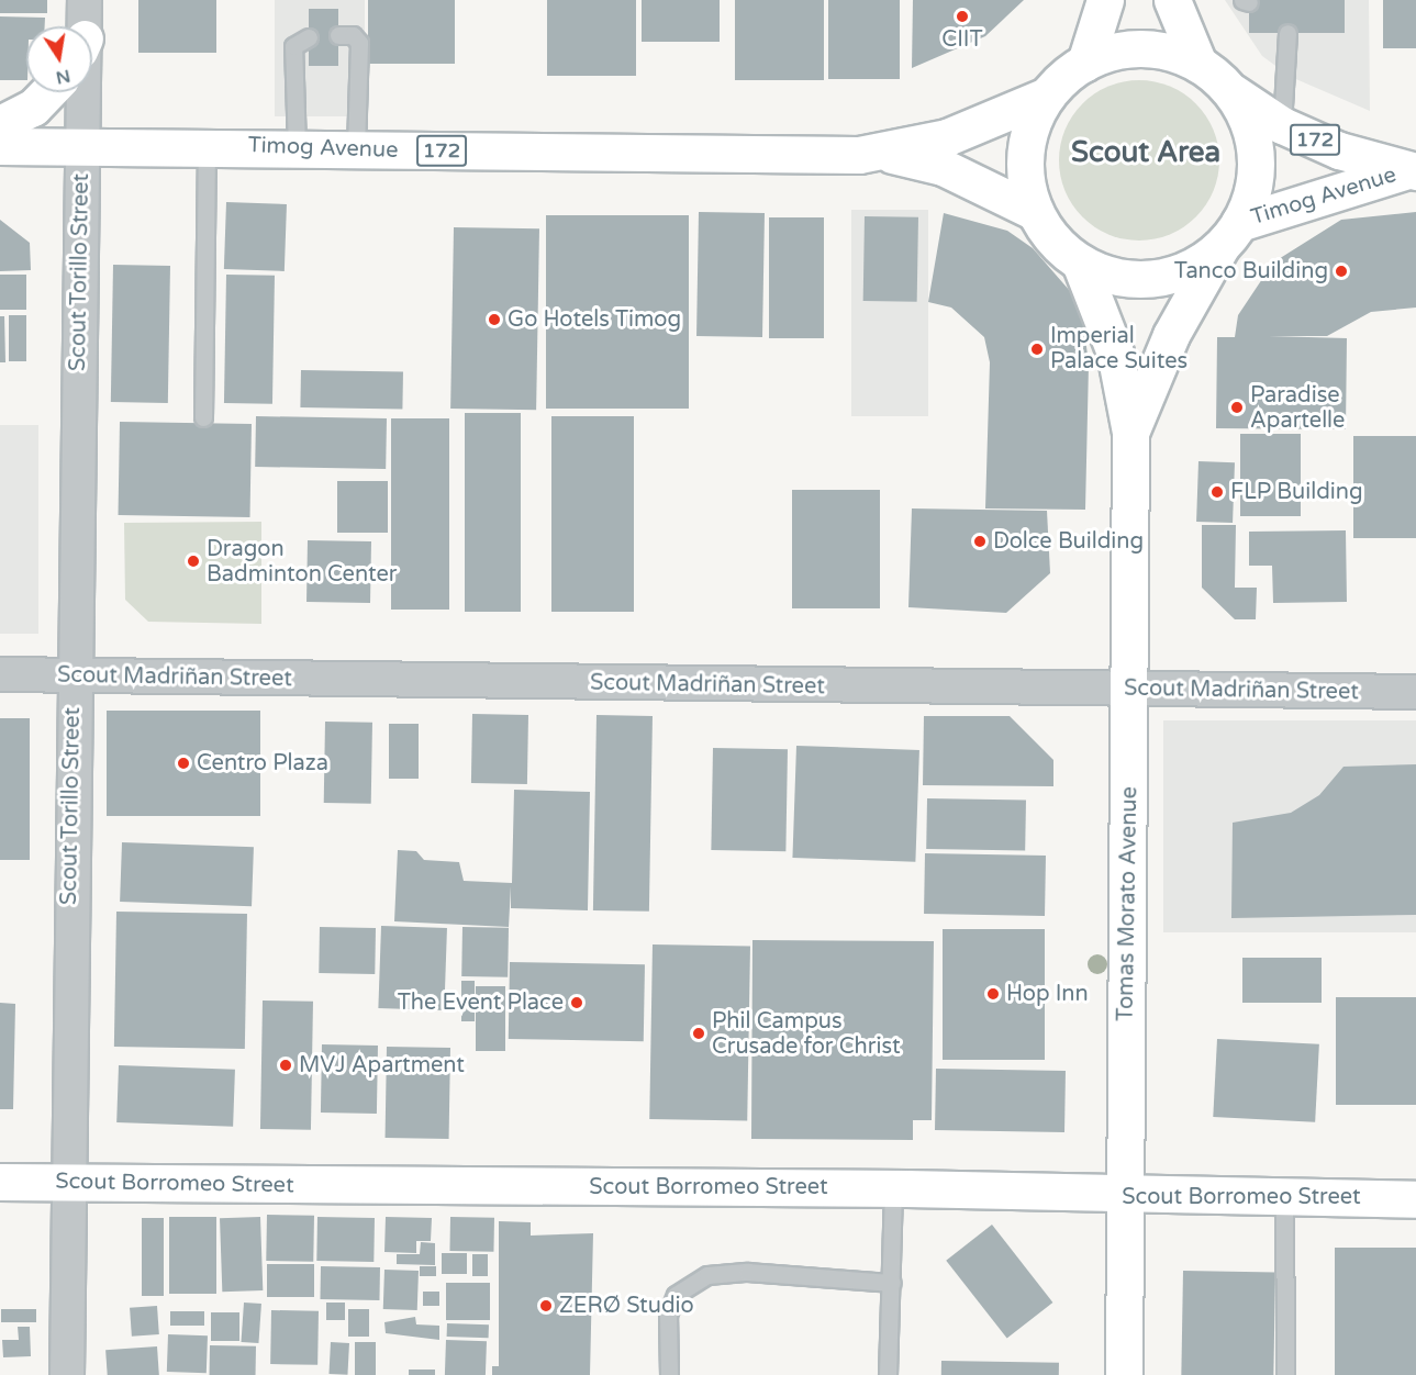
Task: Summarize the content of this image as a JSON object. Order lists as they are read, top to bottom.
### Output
{
  "streets": {
    "street": [
      "172",
      "Timog Avenue",
      "Scout Torillo Street",
      "Scout Madriñan Street",
      "Tomas Morato Avenue",
      "Scout Borromeo Street"
    ]
  },
  "crossings": [
    ["172", "Timog Avenue"],
    ["172", "Tomas Morato Avenue"],
    ["Timog Avenue", "Scout Torillo Street"],
    ["Timog Avenue", "Tomas Morato Avenue"],
    ["Scout Torillo Street", "Scout Madriñan Street"],
    ["Scout Torillo Street", "Scout Borromeo Street"],
    ["Scout Madriñan Street", "Tomas Morato Avenue"],
    ["Tomas Morato Avenue", "Scout Borromeo Street"]
  ],
  "districts": ["Scout Area"],
  "places": [
    "CIIT",
    "Tanco Building",
    "Go Hotels Timog",
    "Imperial Palace Suites",
    "Paradise Apartelle",
    "FLP Building",
    "Dolce Building",
    "Dragon Badminton Center",
    "Centro Plaza",
    "Hop Inn",
    "The Event Place",
    "Phil Campus Crusade for Christ",
    "MVJ Apartment",
    "ZERØ Studio"
  ],
  "north": "bottom"
}
